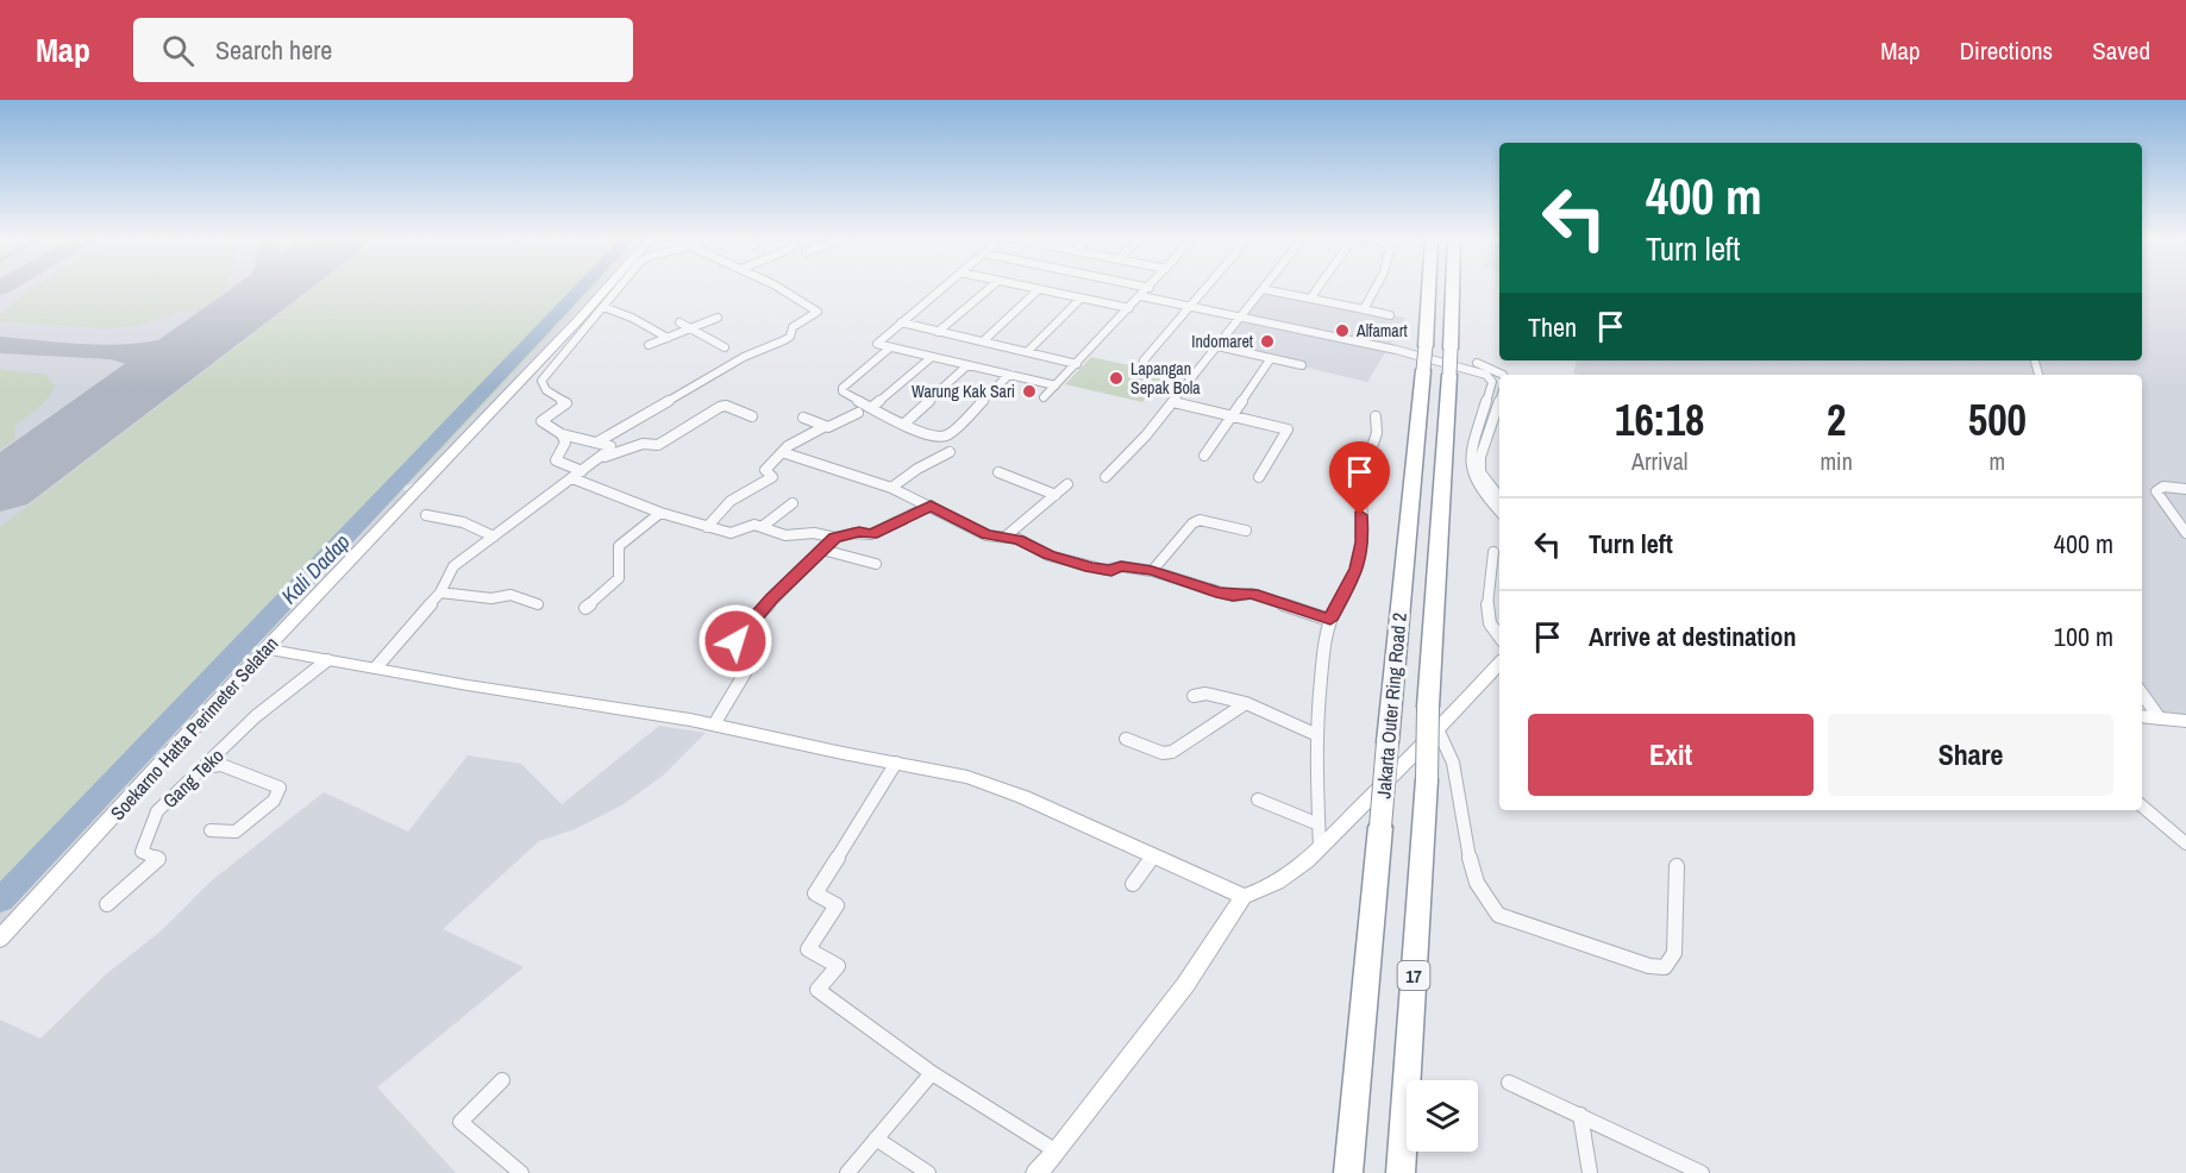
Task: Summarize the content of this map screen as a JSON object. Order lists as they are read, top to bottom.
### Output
{
  "streets": {
    "highway": ["Jakarta Outer Ring Road 2", "17"],
    "main road": ["Soekarno Hatta Perimeter Selatan"],
    "street": ["Gang Teko"]
  },
  "water": ["Kali Dadap"],
  "places": [
    "Alfamart",
    "Indomaret",
    "Lapangan Sepak Bola",
    "Warung Kak Sari"
  ],
  "page": {
    "header": "Map",
    "search": "Search here",
    "nav": ["Map", "Directions", "Saved"],
    "turn": ["400 m", "Turn left"],
    "then": "Then",
    "eta": [
      "16:18",
      "Arrival",
      "2",
      "min",
      "500",
      "m"
    ],
    "list": [
      {
        "name": "Turn left",
        "value": "400 m"
      },
      {
        "name": "Arrive at destination",
        "value": "100 m"
      }
    ],
    "buttons": ["Exit", "Share"]
  }
}
